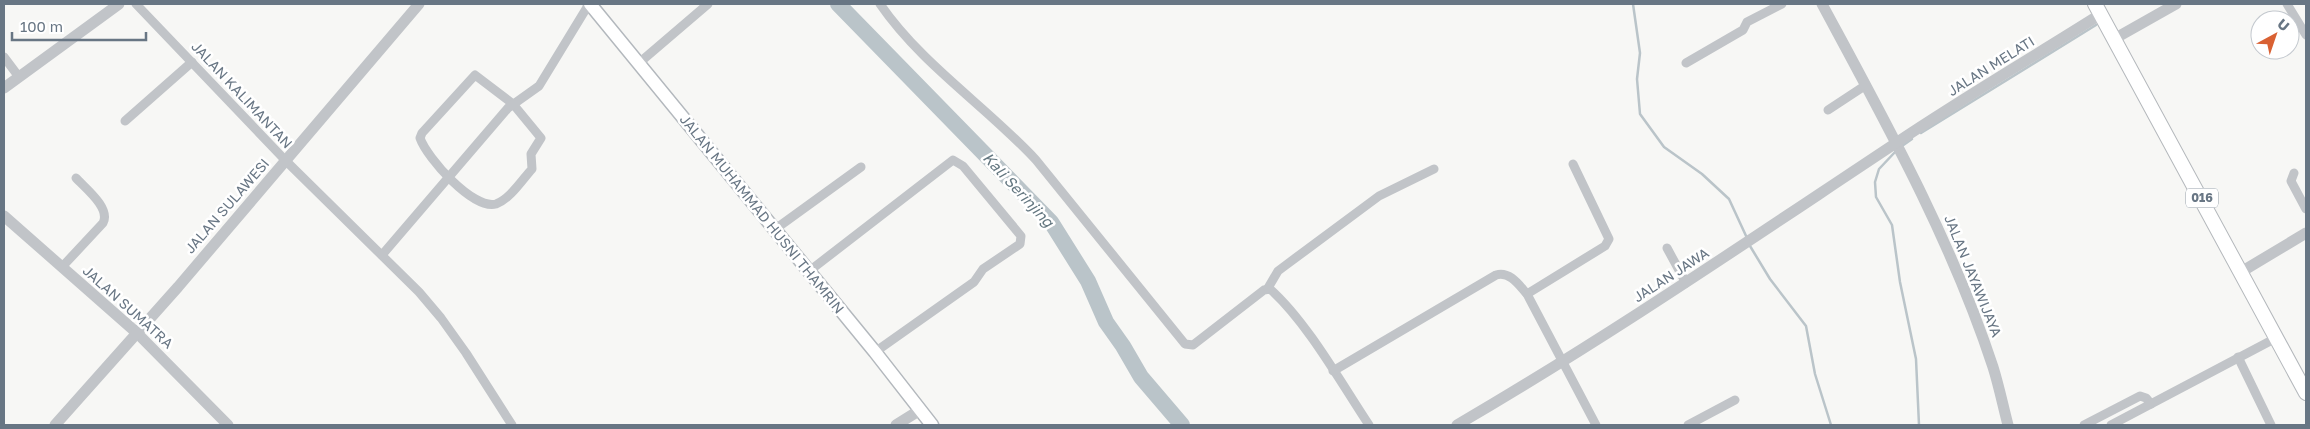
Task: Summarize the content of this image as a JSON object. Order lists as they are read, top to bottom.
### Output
{
  "streets": {
    "main road": ["016", "JALAN MUHAMMAD HUSNI THAMRIN"],
    "street": [
      "JALAN MELATI",
      "JALAN KALIMANTAN",
      "JALAN SULAWESI",
      "JALAN JAWA",
      "JALAN JAYAWIJAYA",
      "JALAN SUMATRA"
    ]
  },
  "crossings": [
    ["JALAN MELATI", "016"],
    ["JALAN MELATI", "JALAN JAWA"],
    ["JALAN MELATI", "JALAN JAYAWIJAYA"],
    ["JALAN KALIMANTAN", "JALAN SULAWESI"],
    ["JALAN SULAWESI", "JALAN SUMATRA"],
    ["JALAN JAWA", "JALAN JAYAWIJAYA"]
  ],
  "water": ["Kali Serinjing"],
  "scale_bar": "100 m",
  "north": "top right"
}
